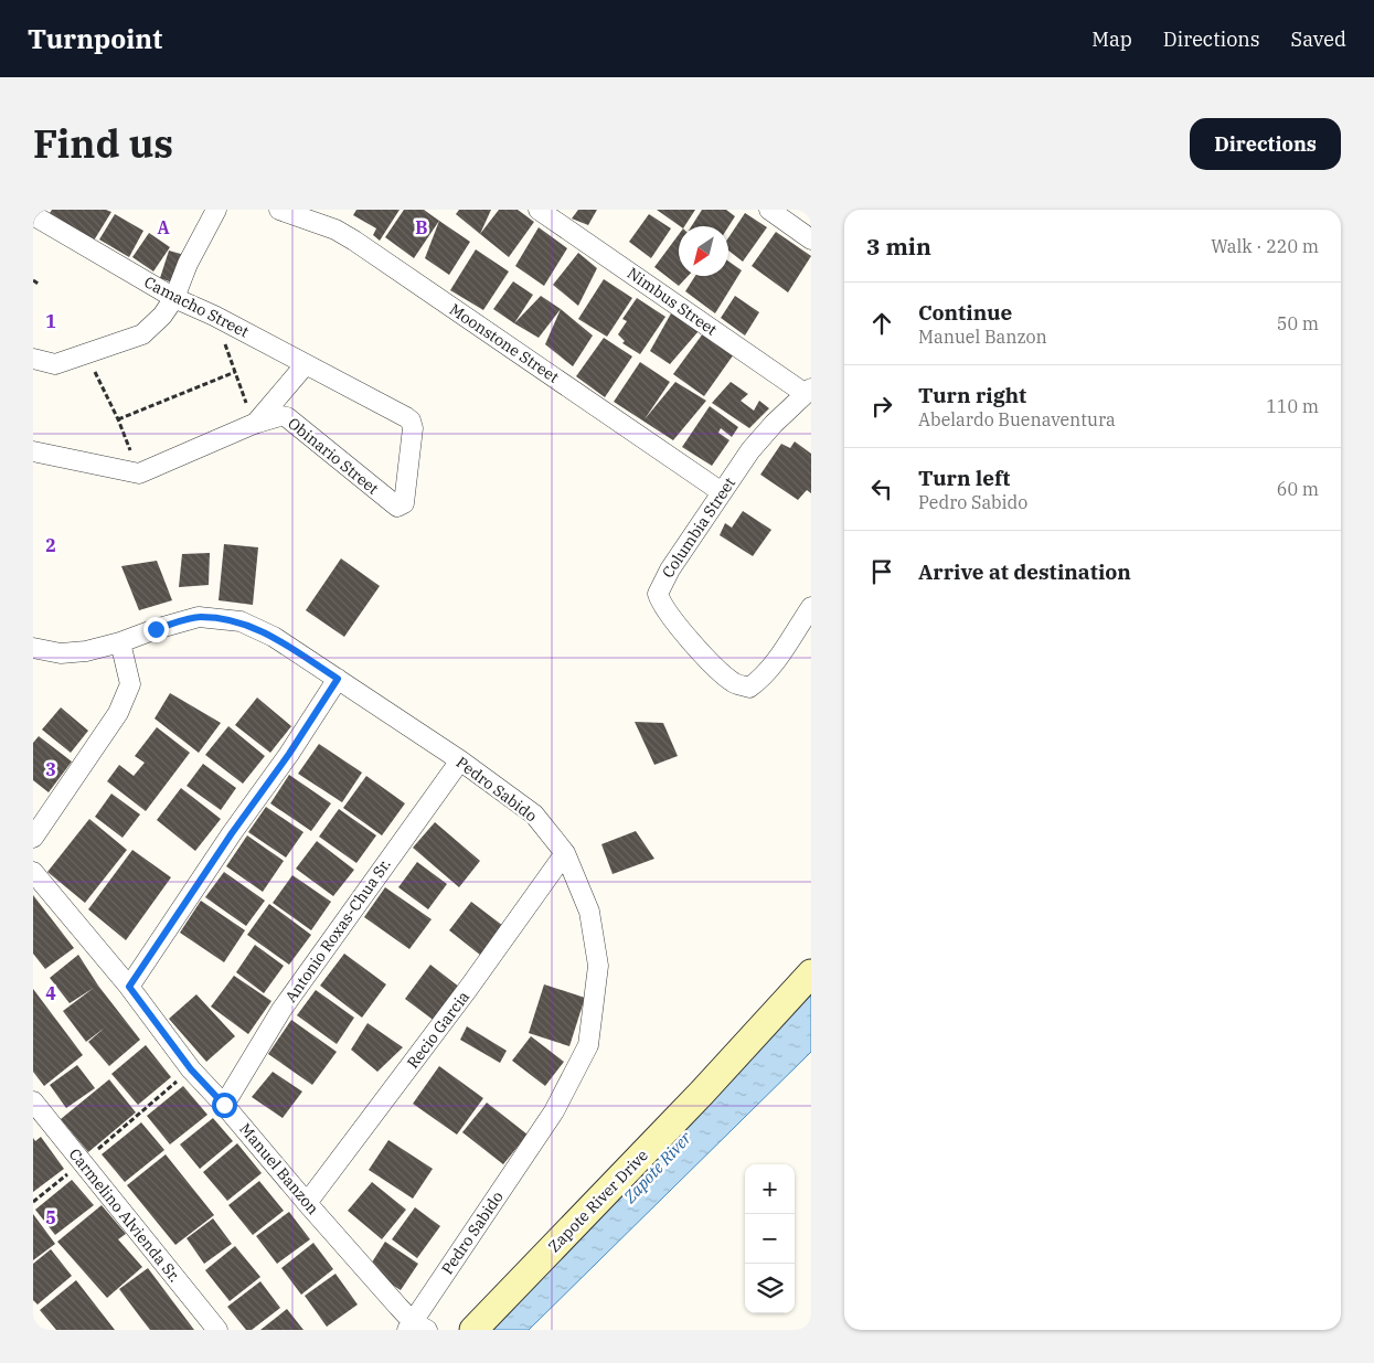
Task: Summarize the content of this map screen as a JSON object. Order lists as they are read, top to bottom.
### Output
{
  "streets": {
    "main road": ["Zapote River Drive"],
    "street": [
      "Nimbus Street",
      "Camacho Street",
      "Moonstone Street",
      "Obinario Street",
      "Columbia Street",
      "Pedro Sabido",
      "Antonio Roxas-Chua Sr.",
      "Recio Garcia",
      "Manuel Banzon",
      "Carmelino Alvienda Sr."
    ]
  },
  "crossings": [
    ["Nimbus Street", "Columbia Street"],
    ["Camacho Street", "Obinario Street"],
    ["Moonstone Street", "Columbia Street"],
    ["Pedro Sabido", "Antonio Roxas-Chua Sr."],
    ["Pedro Sabido", "Recio Garcia"],
    ["Pedro Sabido", "Manuel Banzon"],
    ["Antonio Roxas-Chua Sr.", "Manuel Banzon"],
    ["Recio Garcia", "Manuel Banzon"]
  ],
  "water": ["Zapote River"],
  "north": "bottom left",
  "page": {
    "header": "Turnpoint",
    "nav": ["Map", "Directions", "Saved"],
    "title": "Find us",
    "buttons": "Directions",
    "heading": ["3 min", "Walk · 220 m"],
    "list": [
      ["Continue", "Manuel Banzon", "50 m"],
      ["Turn right", "Abelardo Buenaventura", "110 m"],
      ["Turn left", "Pedro Sabido", "60 m"],
      "Arrive at destination"
    ],
    "map_buttons": ["+", "−"]
  },
  "grid": {
    "columns": ["A", "B"],
    "rows": [
      "1",
      "2",
      "3",
      "4",
      "5"
    ]
  }
}
